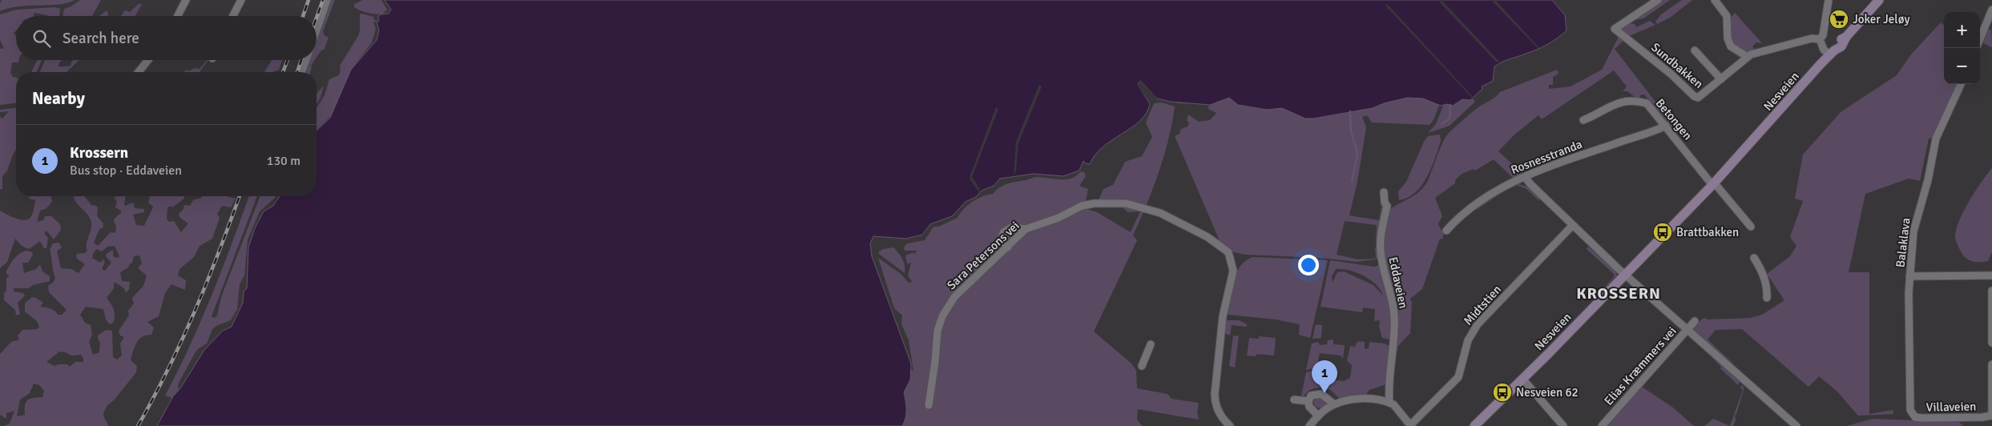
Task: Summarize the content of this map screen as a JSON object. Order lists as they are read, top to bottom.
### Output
{
  "streets": {
    "main road": ["Nesveien"],
    "street": [
      "Sundbakken",
      "Betongen",
      "Rosnesstranda",
      "Balaklava",
      "Sara Petersons vei",
      "Eddaveien",
      "Midtstien",
      "Elias Kræmmers vei",
      "Villaveien"
    ]
  },
  "crossings": [
    ["Nesveien", "Betongen"],
    ["Betongen", "Rosnesstranda"],
    ["Balaklava", "Villaveien"]
  ],
  "districts": ["KROSSERN"],
  "places": {
    "supermarket": ["Joker Jeløy"],
    "bus stop": ["Brattbakken", "Nesveien 62"]
  },
  "page": {
    "map_buttons": ["+", "−"],
    "search": "Search here",
    "heading": "Nearby",
    "list": [
      {
        "mark": "1",
        "name": "Krossern",
        "note": "Bus stop · Eddaveien",
        "value": "130 m"
      }
    ],
    "pins": "1"
  }
}
